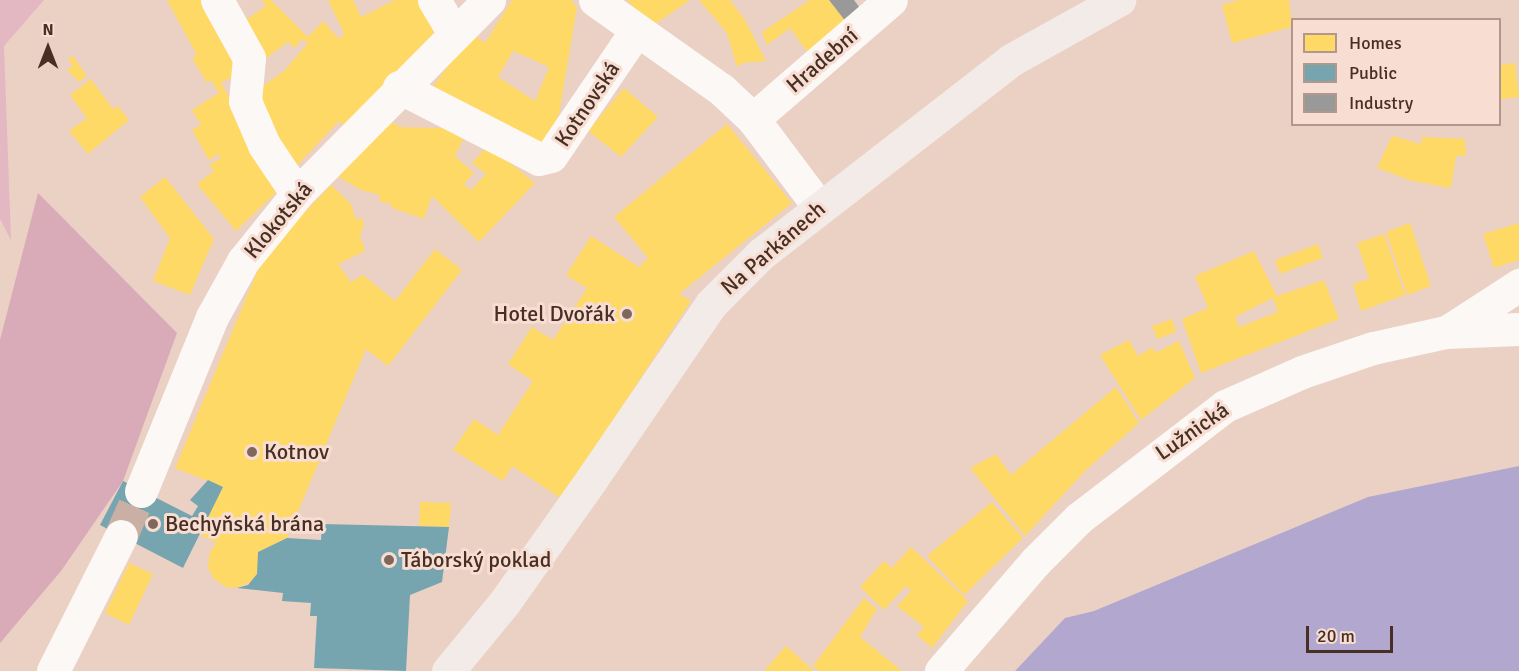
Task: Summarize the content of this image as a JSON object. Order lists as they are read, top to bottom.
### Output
{
  "streets": {
    "main road": ["Na Parkánech"],
    "street": [
      "Hradební",
      "Kotnovská",
      "Klokotská",
      "Lužnická"
    ]
  },
  "crossings": [
    ["Kotnovská", "Klokotská"]
  ],
  "places": [
    "Hotel Dvořák",
    "Kotnov",
    "Bechyňská brána",
    "Táborský poklad"
  ],
  "legend": ["Homes", "Public", "Industry"],
  "scale_bar": "20 m",
  "north": "top"
}
